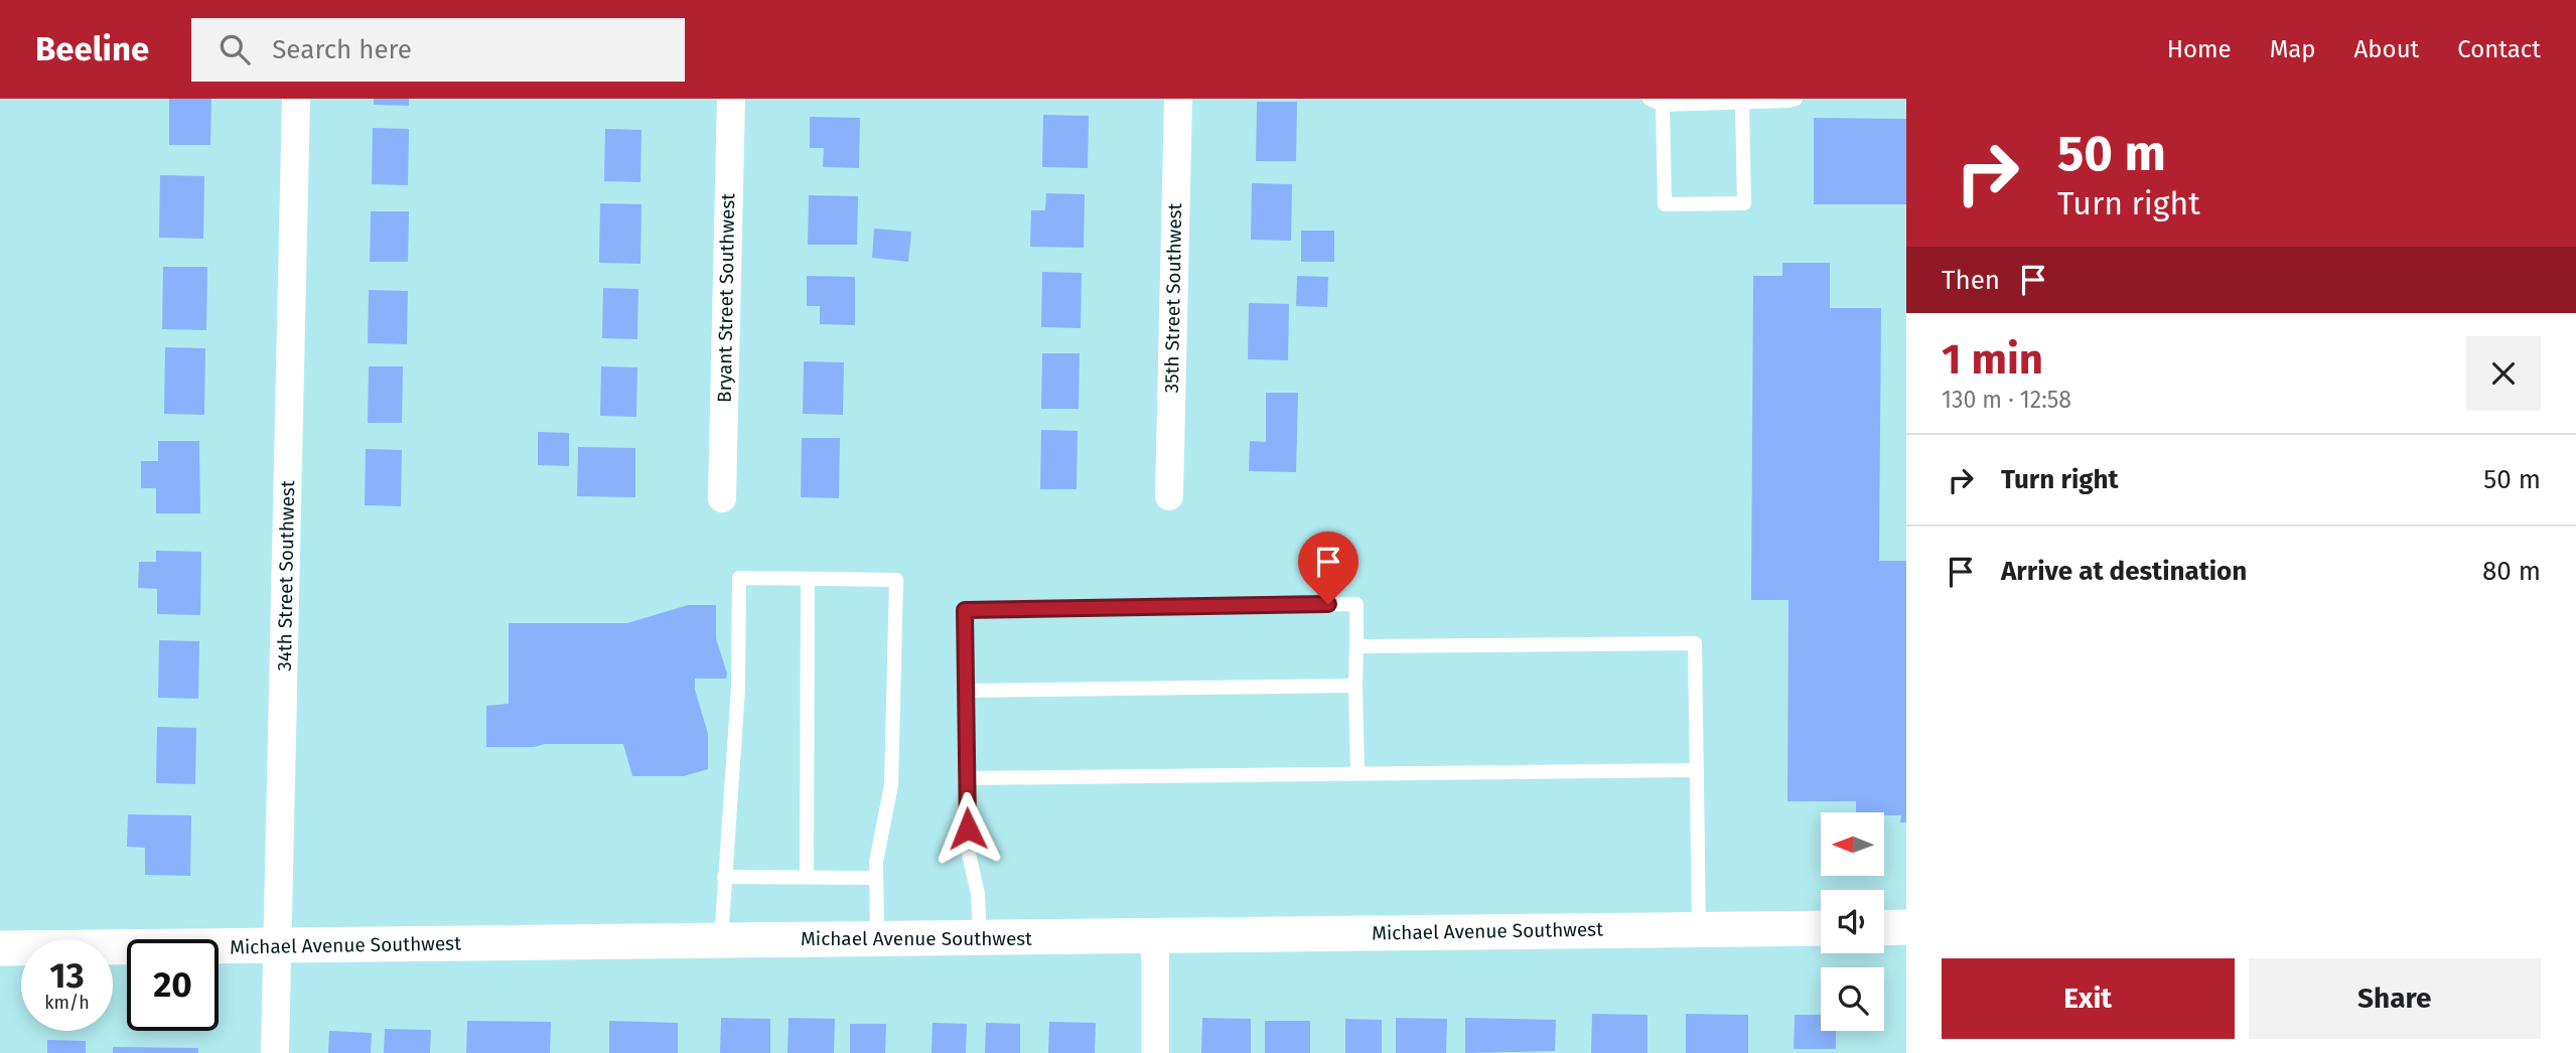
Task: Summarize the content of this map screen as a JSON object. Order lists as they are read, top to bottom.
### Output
{
  "streets": {
    "street": [
      "Bryant Street Southwest",
      "35th Street Southwest",
      "34th Street Southwest",
      "Michael Avenue Southwest"
    ]
  },
  "crossings": [
    ["34th Street Southwest", "Michael Avenue Southwest"]
  ],
  "north": "left",
  "page": {
    "header": "Beeline",
    "search": "Search here",
    "nav": [
      "Home",
      "Map",
      "About",
      "Contact"
    ],
    "turn": ["50 m", "Turn right"],
    "then": "Then",
    "heading": ["1 min", "130 m · 12:58"],
    "list": [
      {
        "name": "Turn right",
        "value": "50 m"
      },
      {
        "name": "Arrive at destination",
        "value": "80 m"
      }
    ],
    "speed": "13 km/h",
    "limit": "20",
    "buttons": ["Exit", "Share"]
  }
}
